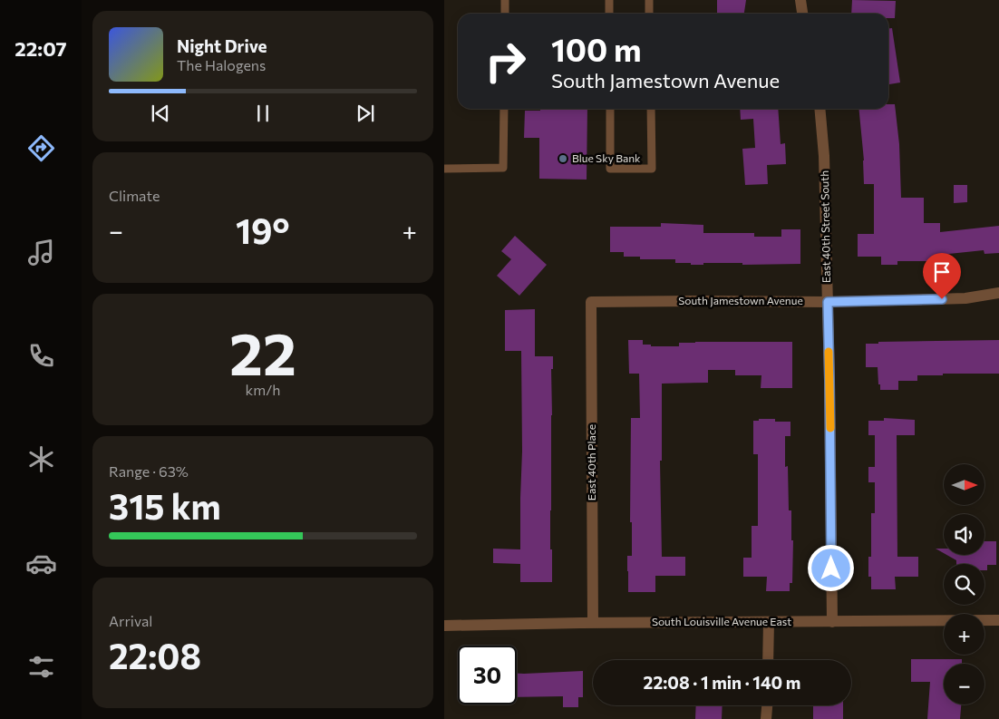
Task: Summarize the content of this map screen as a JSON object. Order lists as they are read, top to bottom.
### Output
{
  "streets": {
    "street": [
      "East 40th Street South",
      "South Jamestown Avenue",
      "East 40th Place",
      "South Louisville Avenue East"
    ]
  },
  "crossings": [
    ["East 40th Street South", "South Jamestown Avenue"],
    ["East 40th Street South", "South Louisville Avenue East"],
    ["South Jamestown Avenue", "East 40th Place"],
    ["East 40th Place", "South Louisville Avenue East"]
  ],
  "places": ["Blue Sky Bank"],
  "north": "right",
  "page": {
    "tabs": "22:07",
    "turn": ["100 m", "South Jamestown Avenue"],
    "song": ["Night Drive", "The Halogens"],
    "tile": [
      "Climate",
      ["22", "km/h"],
      ["Range · 63%", "315 km"],
      ["Arrival", "22:08"]
    ],
    "heat": ["−", "19°", "+"],
    "map_buttons": ["+", "−"],
    "limit": "30",
    "trip": "22:08 · 1 min · 140 m"
  }
}
